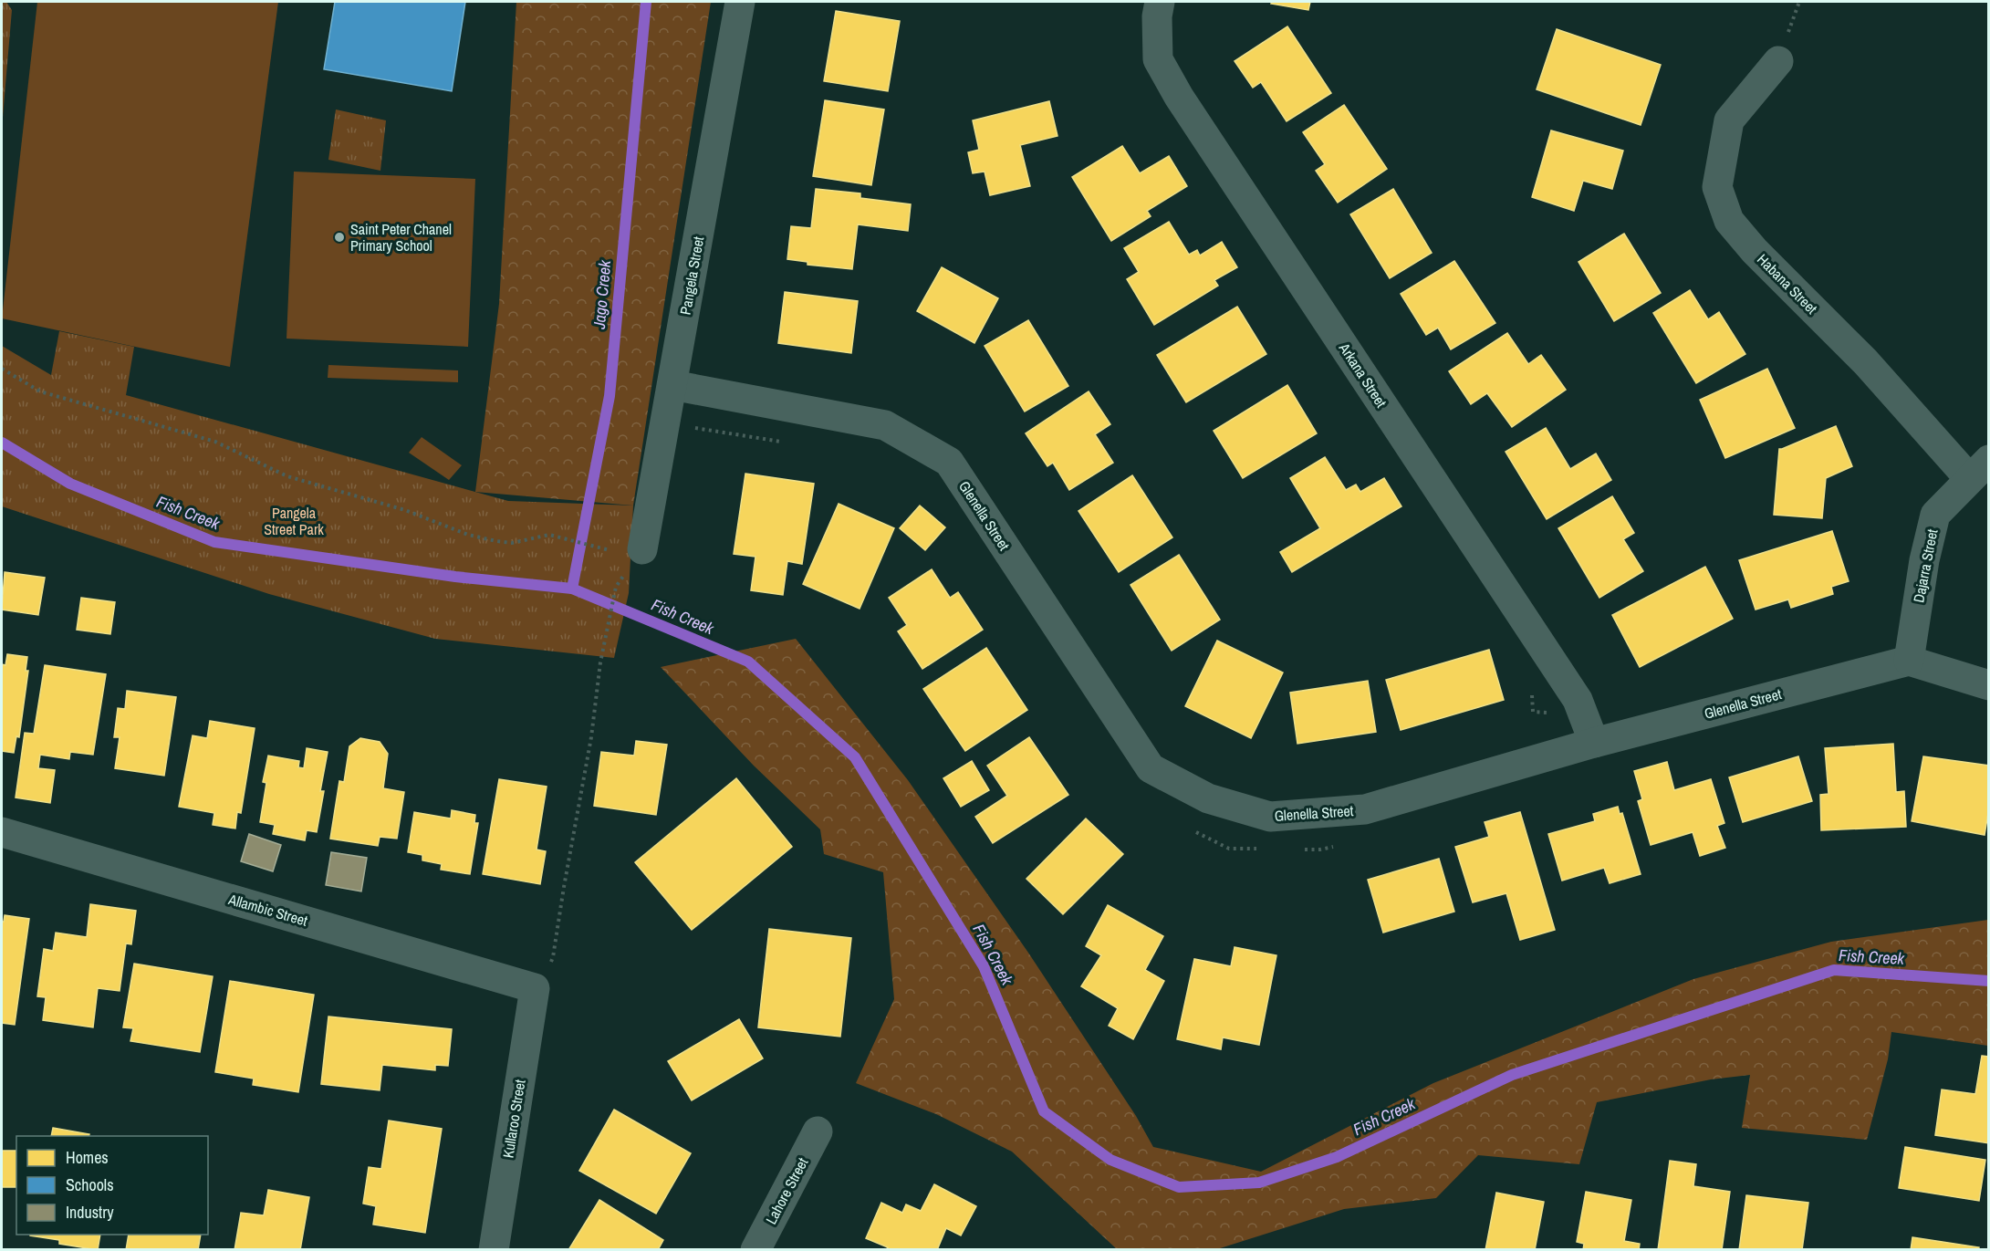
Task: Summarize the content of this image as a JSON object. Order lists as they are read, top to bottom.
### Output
{
  "streets": {
    "street": [
      "Pangela Street",
      "Habana Street",
      "Arkana Street",
      "Glenella Street",
      "Dajarra Street",
      "Allambic Street",
      "Kullaroo Street",
      "Lahore Street"
    ]
  },
  "crossings": [
    ["Pangela Street", "Glenella Street"],
    ["Habana Street", "Dajarra Street"],
    ["Arkana Street", "Glenella Street"],
    ["Glenella Street", "Dajarra Street"],
    ["Allambic Street", "Kullaroo Street"]
  ],
  "water": ["Jago Creek", "Fish Creek"],
  "parks": ["Pangela Street Park"],
  "places": ["Saint Peter Chanel Primary School"],
  "legend": ["Homes", "Schools", "Industry"]
}
